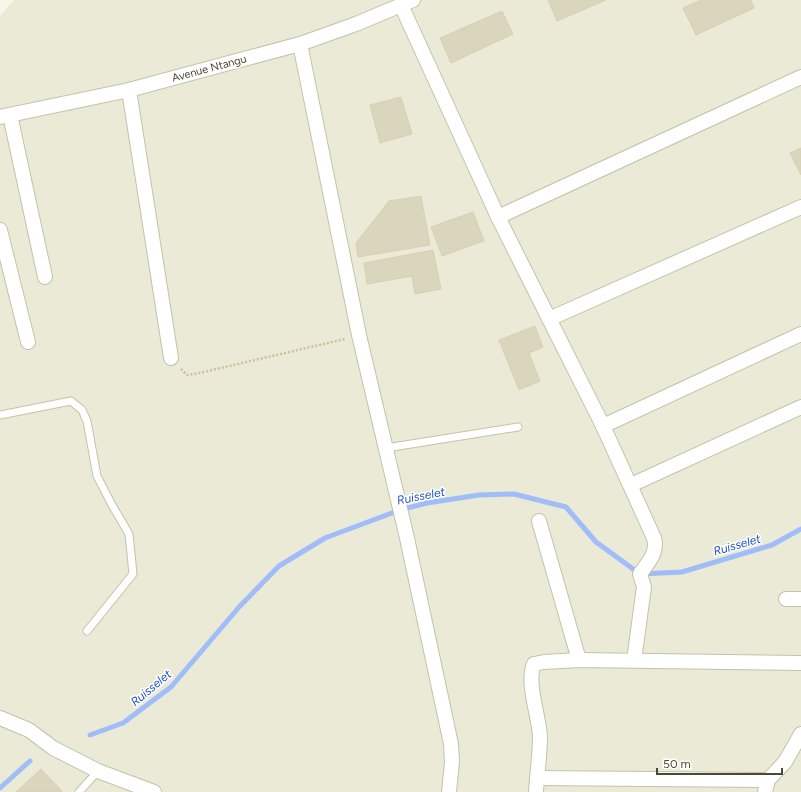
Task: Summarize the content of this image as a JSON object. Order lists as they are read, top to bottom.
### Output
{
  "streets": {
    "street": ["Avenue Ntangu"]
  },
  "water": ["Ruisselet"],
  "scale_bar": "50 m"
}
